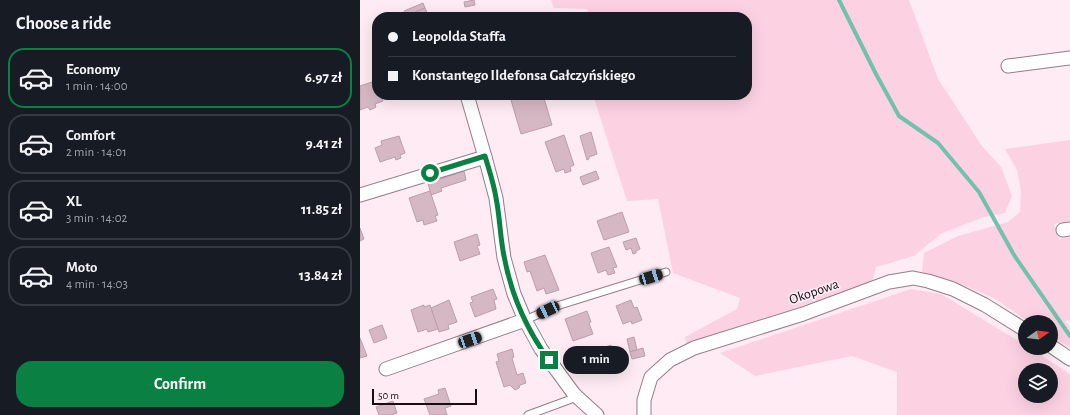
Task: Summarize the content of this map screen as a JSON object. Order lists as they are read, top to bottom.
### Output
{
  "streets": {
    "street": ["Okopowa"]
  },
  "scale_bar": "50 m",
  "north": "right",
  "page": {
    "heading": "Choose a ride",
    "banner": ["Leopolda Staffa", "Konstantego Ildefonsa Gałczyńskiego"],
    "list": [
      {
        "name": "Economy",
        "note": "1 min · 14:00",
        "value": "6.97 zł"
      },
      {
        "name": "Comfort",
        "note": "2 min · 14:01",
        "value": "9.41 zł"
      },
      {
        "name": "XL",
        "note": "3 min · 14:02",
        "value": "11.85 zł"
      },
      {
        "name": "Moto",
        "note": "4 min · 14:03",
        "value": "13.84 zł"
      }
    ],
    "bubble": "1 min",
    "buttons": "Confirm",
    "scale": "50 m"
  }
}
